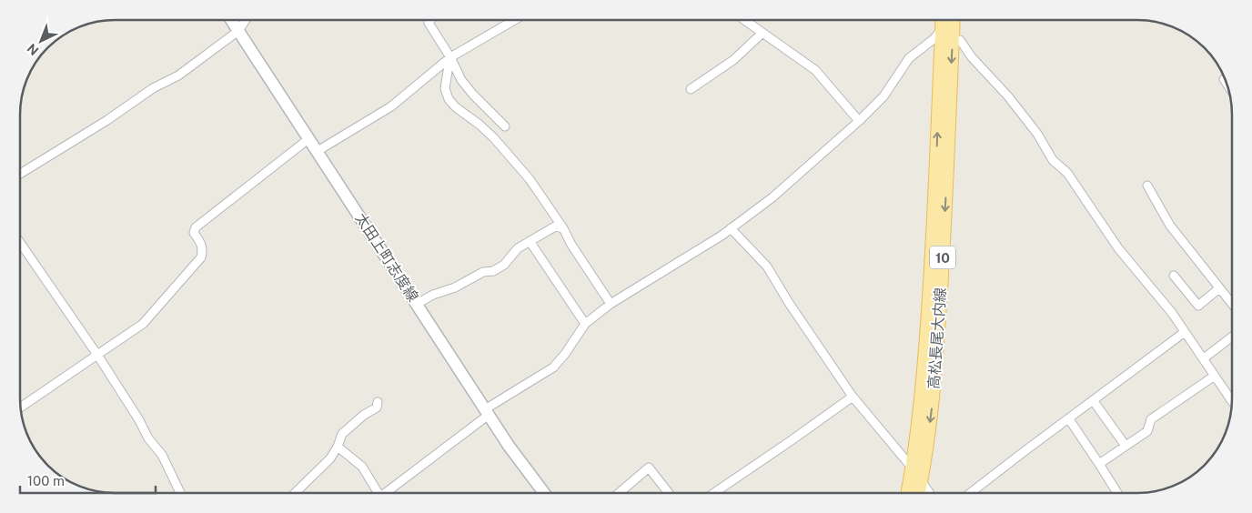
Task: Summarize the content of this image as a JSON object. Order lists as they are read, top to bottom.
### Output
{
  "streets": {
    "main road": ["太田上町志度線", "10", "高松長尾大内線"]
  },
  "scale_bar": "100 m",
  "north": "bottom left"
}
